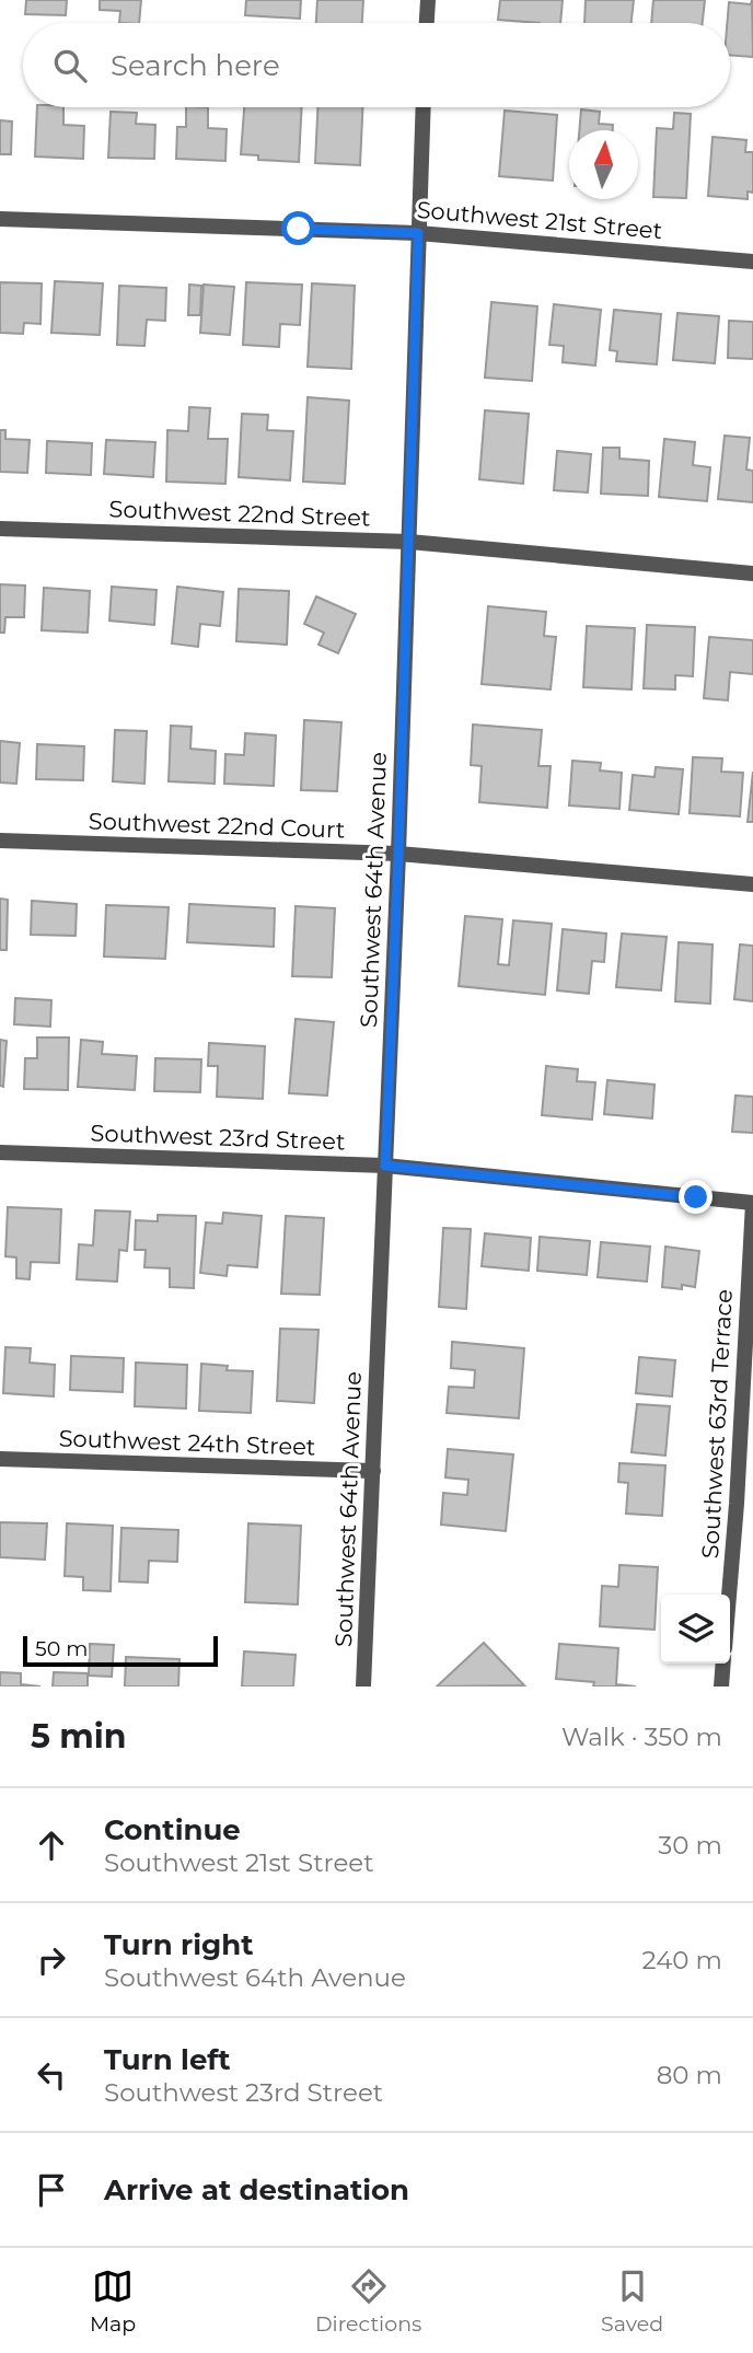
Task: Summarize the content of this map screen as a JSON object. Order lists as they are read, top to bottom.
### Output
{
  "streets": {
    "street": [
      "Southwest 21st Street",
      "Southwest 22nd Street",
      "Southwest 22nd Court",
      "Southwest 64th Avenue",
      "Southwest 23rd Street",
      "Southwest 63rd Terrace",
      "Southwest 24th Street"
    ]
  },
  "crossings": [
    ["Southwest 21st Street", "Southwest 64th Avenue"],
    ["Southwest 22nd Street", "Southwest 64th Avenue"],
    ["Southwest 22nd Court", "Southwest 64th Avenue"],
    ["Southwest 64th Avenue", "Southwest 23rd Street"],
    ["Southwest 64th Avenue", "Southwest 24th Street"],
    ["Southwest 23rd Street", "Southwest 63rd Terrace"]
  ],
  "scale_bar": "50 m",
  "north": "top",
  "page": {
    "search": "Search here",
    "scale": "50 m",
    "heading": ["5 min", "Walk · 350 m"],
    "list": [
      ["Continue", "Southwest 21st Street", "30 m"],
      ["Turn right", "Southwest 64th Avenue", "240 m"],
      ["Turn left", "Southwest 23rd Street", "80 m"],
      "Arrive at destination"
    ],
    "nav": ["Map", "Directions", "Saved"]
  }
}
